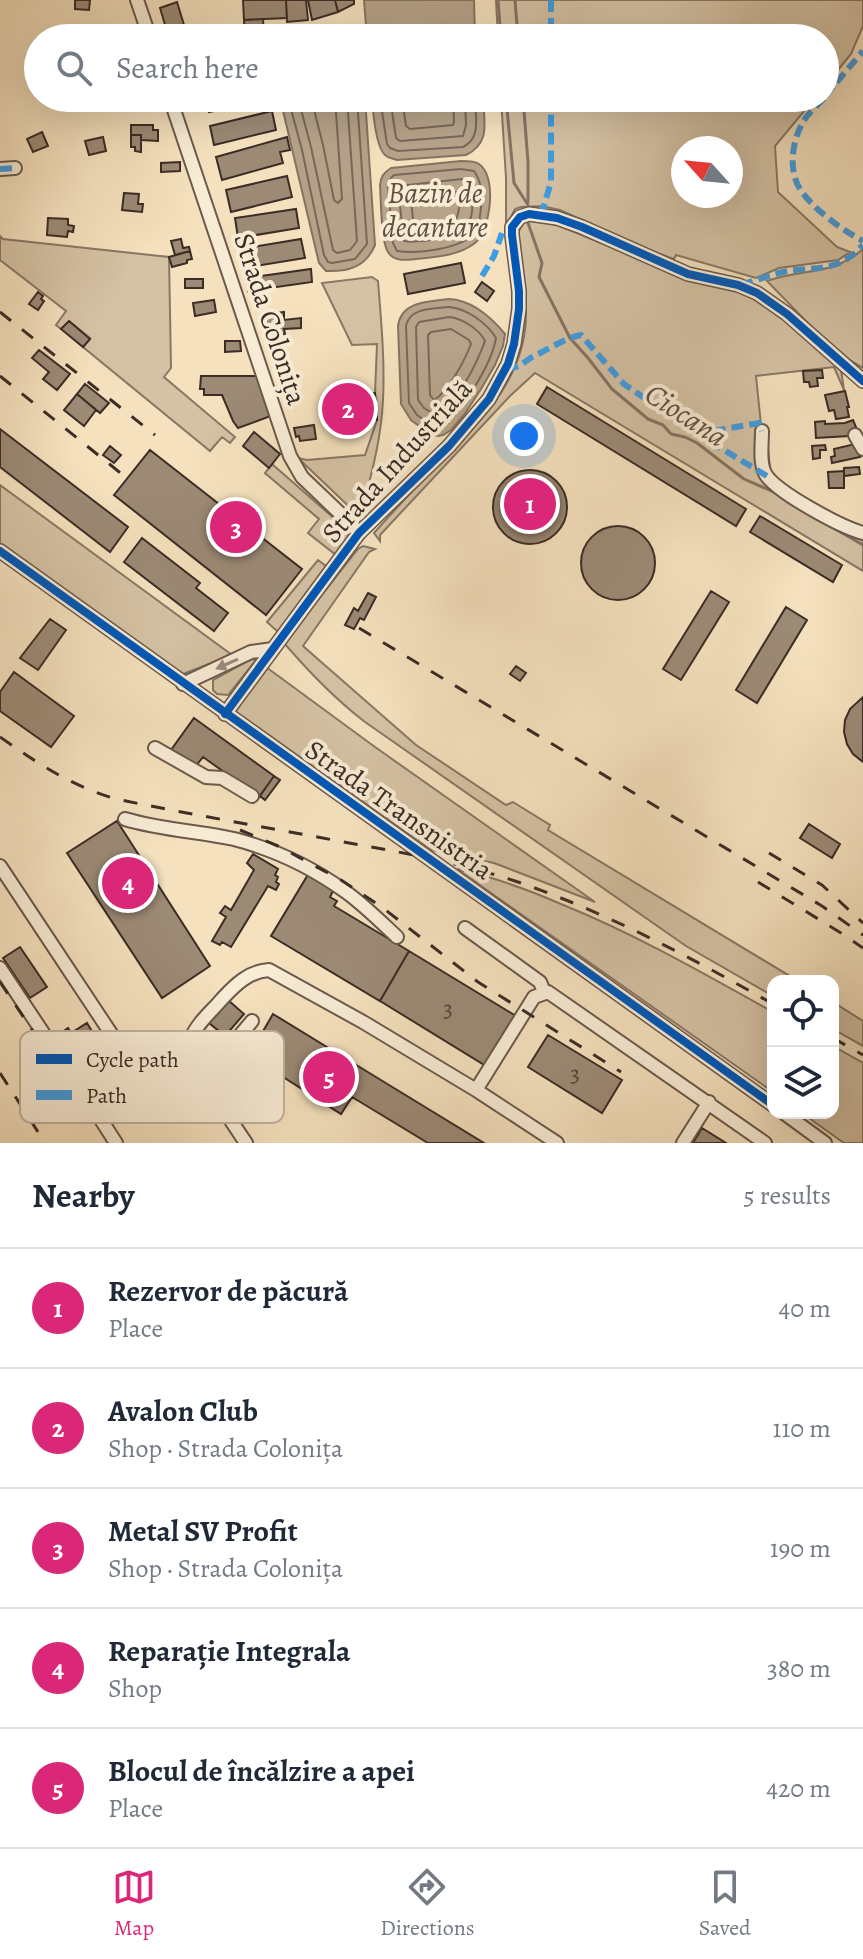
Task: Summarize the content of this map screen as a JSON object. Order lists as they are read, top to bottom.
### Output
{
  "streets": {
    "street": ["Strada Colonița", "Strada Industrială", "Strada Transnistria"]
  },
  "crossings": [
    ["Strada Colonița", "Strada Industrială"],
    ["Strada Industrială", "Strada Transnistria"]
  ],
  "water": ["Bazin de decantare", "Ciocana"],
  "house_numbers": ["3", "3"],
  "legend": ["Cycle path", "Path"],
  "north": "top left",
  "page": {
    "search": "Search here",
    "pins": [
      "2",
      "1",
      "3",
      "4",
      "5"
    ],
    "heading": ["Nearby", "5 results"],
    "list": [
      {
        "mark": "1",
        "name": "Rezervor de păcură",
        "note": "Place",
        "value": "40 m"
      },
      {
        "mark": "2",
        "name": "Avalon Club",
        "note": "Shop · Strada Colonița",
        "value": "110 m"
      },
      {
        "mark": "3",
        "name": "Metal SV Profit",
        "note": "Shop · Strada Colonița",
        "value": "190 m"
      },
      {
        "mark": "4",
        "name": "Reparație Integrala",
        "note": "Shop",
        "value": "380 m"
      },
      {
        "mark": "5",
        "name": "Blocul de încălzire a apei",
        "note": "Place",
        "value": "420 m"
      }
    ],
    "nav": ["Map", "Directions", "Saved"]
  }
}
